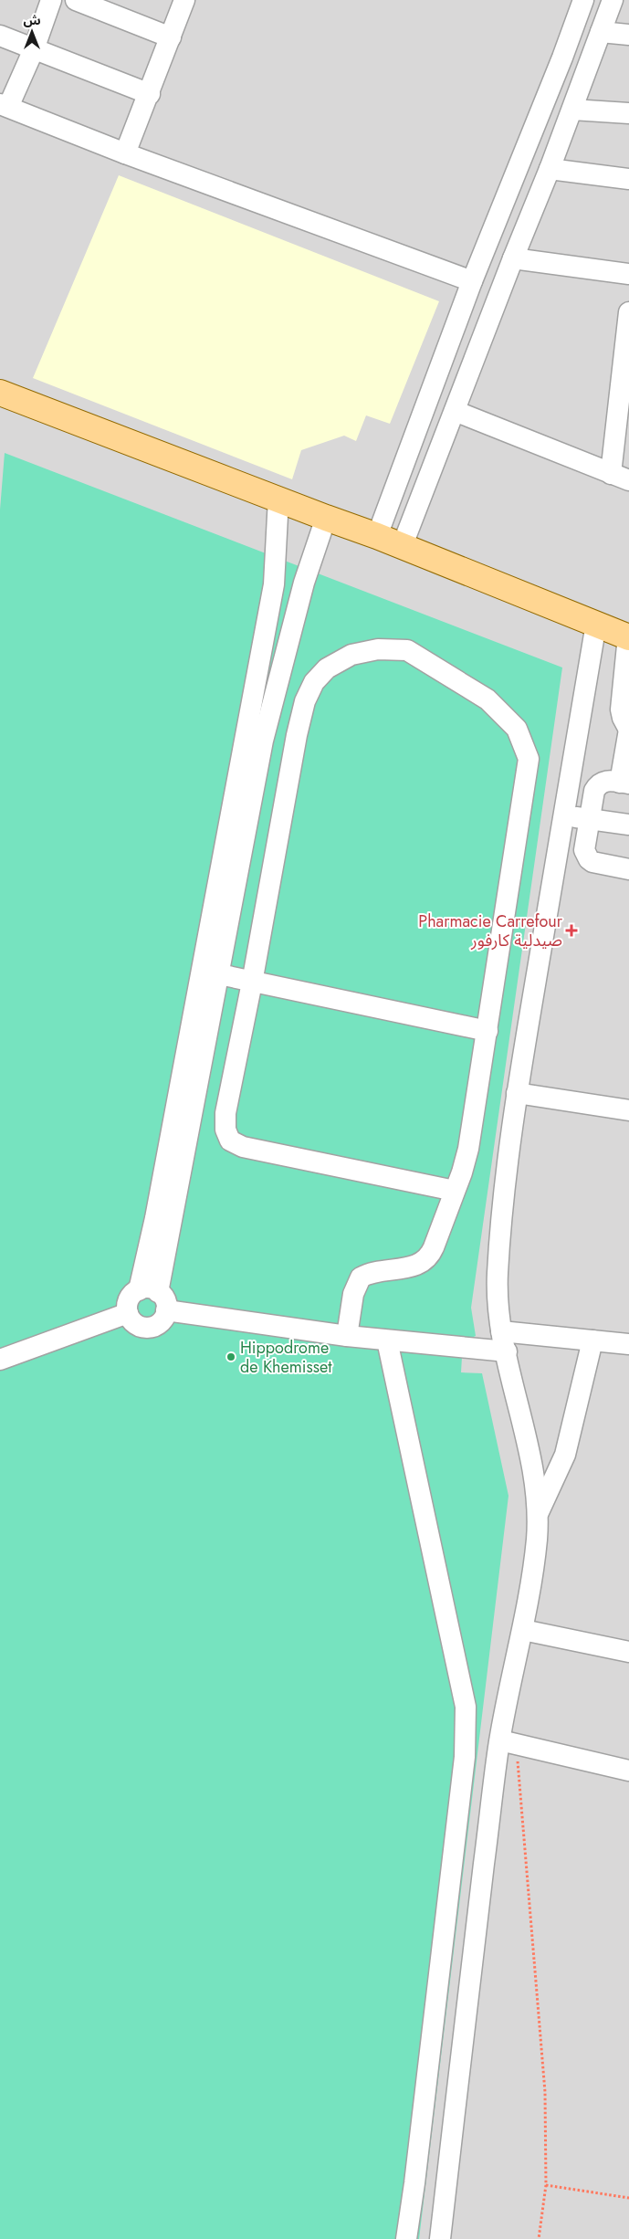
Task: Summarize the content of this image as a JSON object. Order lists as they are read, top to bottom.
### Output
{
  "places": {
    "health": ["Pharmacie Carrefour صيدلية كارفور"],
    "other": ["Hippodrome de Khemisset"]
  },
  "north": "top"
}
